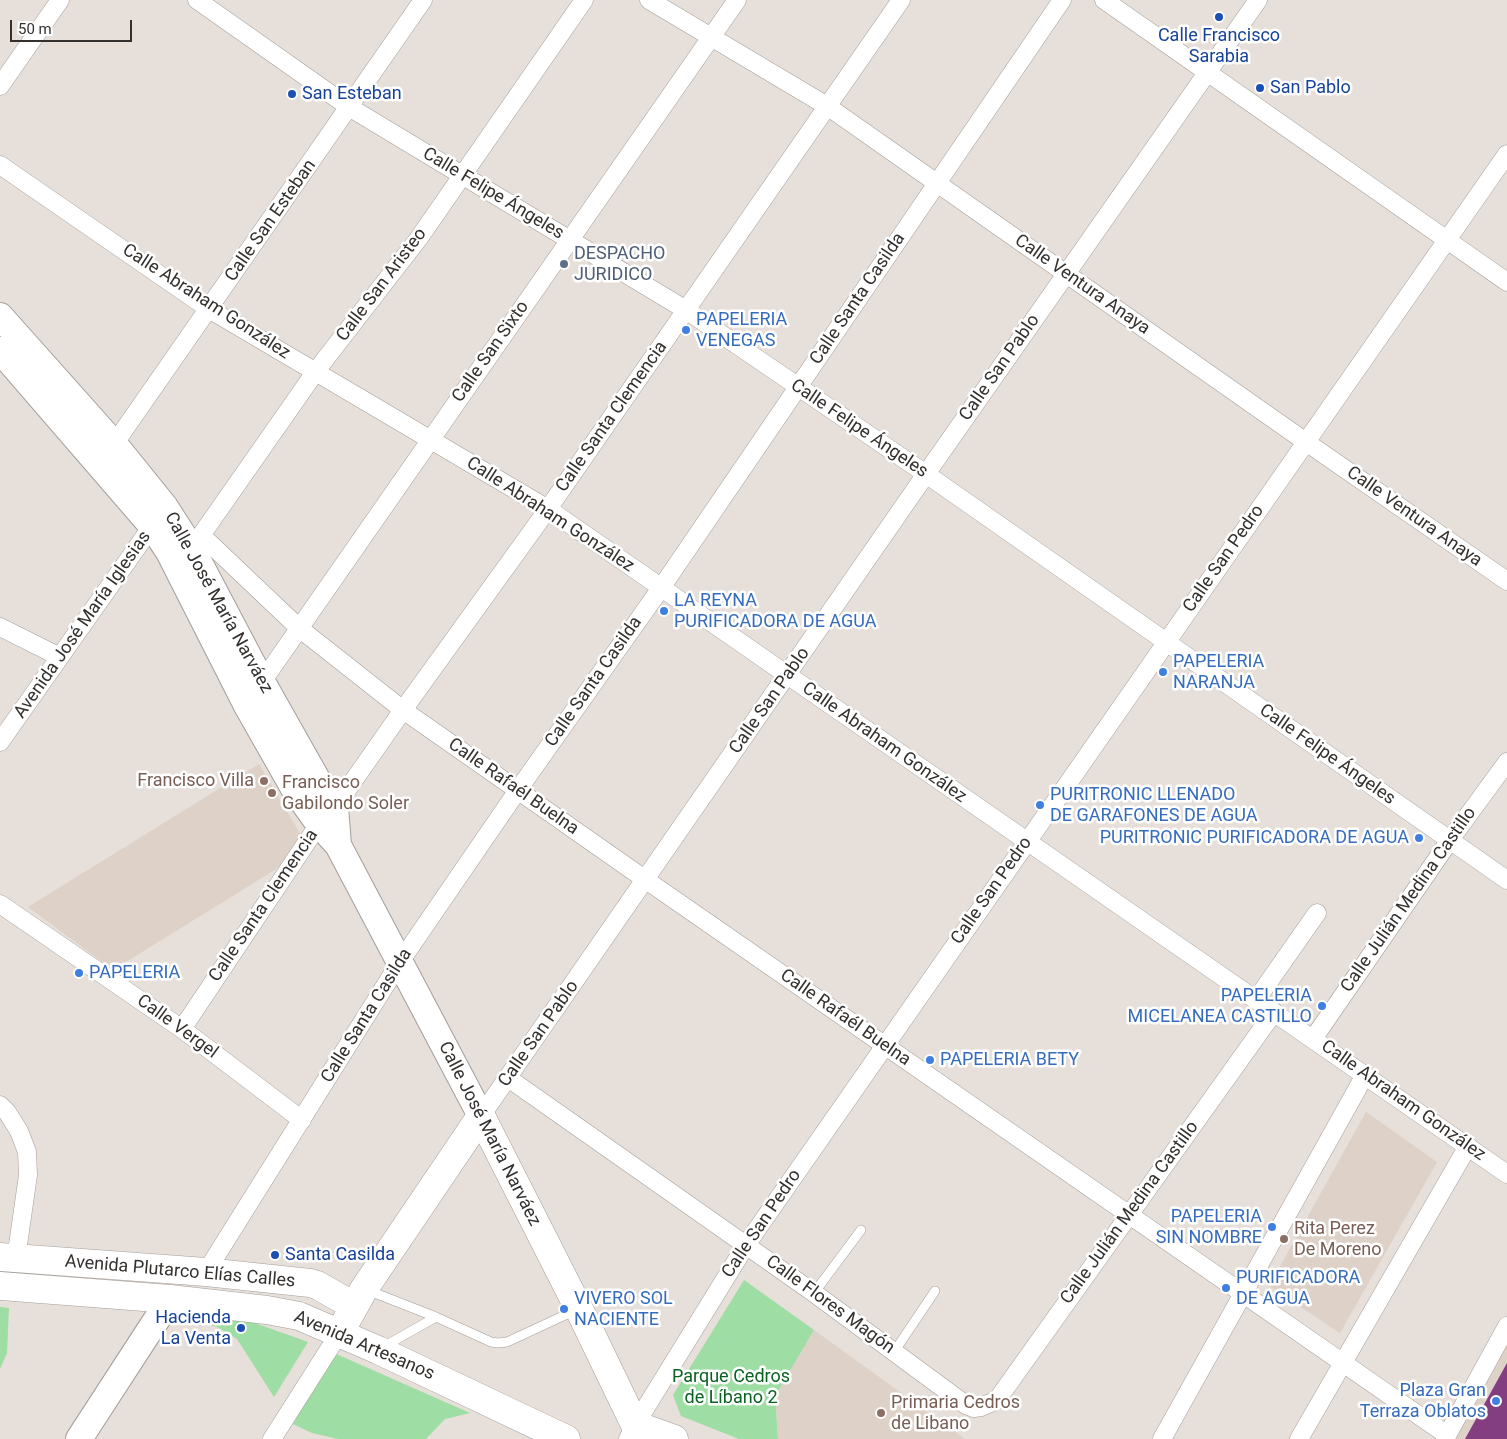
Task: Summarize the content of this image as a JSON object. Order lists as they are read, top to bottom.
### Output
{
  "streets": {
    "main road": [
      "Calle San Pablo",
      "Calle José María Narváez",
      "Avenida Plutarco Elías Calles",
      "Avenida Artesanos"
    ],
    "street": [
      "Calle Felipe Ángeles",
      "Calle San Esteban",
      "Calle San Aristeo",
      "Calle Ventura Anaya",
      "Calle Santa Casilda",
      "Calle Abraham González",
      "Calle San Sixto",
      "Calle Santa Clemencia",
      "Calle San Pedro",
      "Avenida José María Iglesias",
      "Calle Rafaél Buelna",
      "Calle Julián Medina Castillo",
      "Calle Vergel",
      "Calle Flores Magón"
    ]
  },
  "crossings": [
    ["Calle Felipe Ángeles", "Calle San Esteban"],
    ["Calle Felipe Ángeles", "Calle San Aristeo"],
    ["Calle Felipe Ángeles", "Calle Santa Casilda"],
    ["Calle Felipe Ángeles", "Calle San Sixto"],
    ["Calle Felipe Ángeles", "Calle San Pablo"],
    ["Calle Felipe Ángeles", "Calle Santa Clemencia"],
    ["Calle Felipe Ángeles", "Calle San Pedro"],
    ["Calle Felipe Ángeles", "Calle Julián Medina Castillo"],
    ["Calle San Esteban", "Calle Abraham González"],
    ["Calle San Esteban", "Calle José María Narváez"],
    ["Calle San Aristeo", "Calle Abraham González"],
    ["Calle San Aristeo", "Calle José María Narváez"],
    ["Calle San Aristeo", "Calle Rafaél Buelna"],
    ["Calle Ventura Anaya", "Calle Santa Casilda"],
    ["Calle Ventura Anaya", "Calle San Sixto"],
    ["Calle Ventura Anaya", "Calle San Pablo"],
    ["Calle Ventura Anaya", "Calle Santa Clemencia"],
    ["Calle Ventura Anaya", "Calle San Pedro"],
    ["Calle Santa Casilda", "Calle Abraham González"],
    ["Calle Santa Casilda", "Calle José María Narváez"],
    ["Calle Santa Casilda", "Calle Rafaél Buelna"],
    ["Calle Santa Casilda", "Calle Vergel"],
    ["Calle Santa Casilda", "Avenida Plutarco Elías Calles"],
    ["Calle Abraham González", "Calle San Sixto"],
    ["Calle Abraham González", "Calle San Pablo"],
    ["Calle Abraham González", "Calle Santa Clemencia"],
    ["Calle Abraham González", "Calle San Pedro"],
    ["Calle Abraham González", "Calle Julián Medina Castillo"],
    ["Calle San Sixto", "Calle José María Narváez"],
    ["Calle San Sixto", "Calle Rafaél Buelna"],
    ["Calle San Pablo", "Calle José María Narváez"],
    ["Calle San Pablo", "Calle Rafaél Buelna"],
    ["Calle San Pablo", "Avenida Plutarco Elías Calles"],
    ["Calle San Pablo", "Calle Flores Magón"],
    ["Calle San Pablo", "Avenida Artesanos"],
    ["Calle Santa Clemencia", "Calle José María Narváez"],
    ["Calle Santa Clemencia", "Calle Rafaél Buelna"],
    ["Calle Santa Clemencia", "Calle Vergel"],
    ["Calle San Pedro", "Calle José María Narváez"],
    ["Calle San Pedro", "Calle Rafaél Buelna"],
    ["Calle San Pedro", "Calle Flores Magón"],
    ["Calle José María Narváez", "Avenida José María Iglesias"],
    ["Calle José María Narváez", "Calle Rafaél Buelna"],
    ["Calle Rafaél Buelna", "Calle Julián Medina Castillo"],
    ["Calle Julián Medina Castillo", "Calle Flores Magón"]
  ],
  "parks": ["Parque Cedros de Líbano 2"],
  "places": [
    "Calle Francisco Sarabia",
    "San Pablo",
    "San Esteban",
    "DESPACHO JURIDICO",
    "PAPELERIA VENEGAS",
    "LA REYNA PURIFICADORA DE AGUA",
    "PAPELERIA NARANJA",
    "Francisco Villa",
    "Francisco Gabilondo Soler",
    "PURITRONIC LLENADO DE GARAFONES DE AGUA",
    "PURITRONIC PURIFICADORA DE AGUA",
    "PAPELERIA",
    "PAPELERIA MICELANEA CASTILLO",
    "PAPELERIA BETY",
    "PAPELERIA SIN NOMBRE",
    "Rita Perez De Moreno",
    "Santa Casilda",
    "PURIFICADORA DE AGUA",
    "VIVERO SOL NACIENTE",
    "Hacienda La Venta",
    "Plaza Gran Terraza Oblatos",
    "Primaria Cedros de Libano"
  ],
  "scale_bar": "50 m"
}
